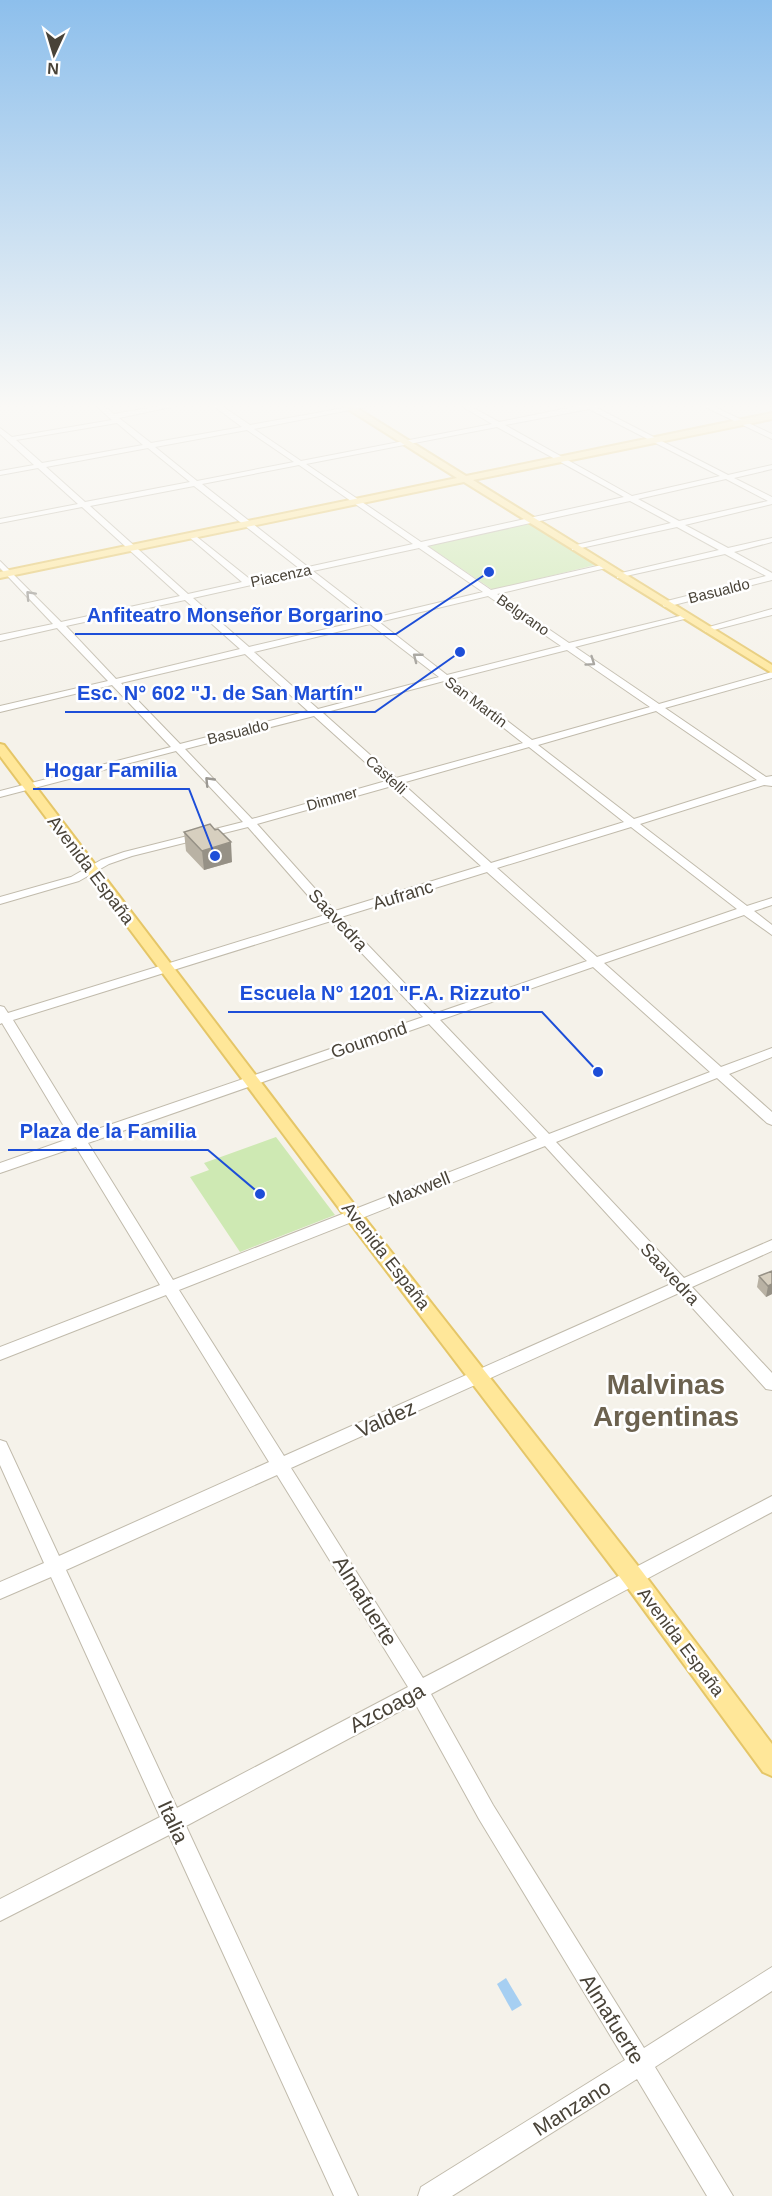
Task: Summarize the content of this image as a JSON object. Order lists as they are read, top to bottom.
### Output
{
  "streets": {
    "main road": ["Avenida España"],
    "street": [
      "Piacenza",
      "Basualdo",
      "Belgrano",
      "San Martín",
      "Castelli",
      "Dimmer",
      "Aufranc",
      "Saavedra",
      "Goumond",
      "Maxwell",
      "Valdez",
      "Almafuerte",
      "Azcoaga",
      "Italia",
      "Manzano"
    ]
  },
  "crossings": [
    ["Piacenza", "Belgrano"],
    ["Piacenza", "San Martín"],
    ["Piacenza", "Castelli"],
    ["Piacenza", "Saavedra"],
    ["Basualdo", "Belgrano"],
    ["Basualdo", "San Martín"],
    ["Basualdo", "Castelli"],
    ["Basualdo", "Avenida España"],
    ["Basualdo", "Saavedra"],
    ["Belgrano", "Dimmer"],
    ["Belgrano", "Aufranc"],
    ["San Martín", "Dimmer"],
    ["San Martín", "Aufranc"],
    ["San Martín", "Goumond"],
    ["Castelli", "Dimmer"],
    ["Castelli", "Aufranc"],
    ["Castelli", "Goumond"],
    ["Castelli", "Maxwell"],
    ["Dimmer", "Avenida España"],
    ["Dimmer", "Saavedra"],
    ["Avenida España", "Aufranc"],
    ["Avenida España", "Goumond"],
    ["Avenida España", "Maxwell"],
    ["Avenida España", "Valdez"],
    ["Avenida España", "Azcoaga"],
    ["Aufranc", "Saavedra"],
    ["Aufranc", "Almafuerte"],
    ["Saavedra", "Goumond"],
    ["Saavedra", "Maxwell"],
    ["Saavedra", "Valdez"],
    ["Goumond", "Almafuerte"],
    ["Maxwell", "Almafuerte"],
    ["Valdez", "Almafuerte"],
    ["Valdez", "Italia"],
    ["Almafuerte", "Azcoaga"],
    ["Almafuerte", "Manzano"],
    ["Azcoaga", "Italia"]
  ],
  "districts": ["Malvinas Argentinas"],
  "places": [
    "Anfiteatro Monseñor Borgarino",
    "Esc. N° 602 \"J. de San Martín\"",
    "Hogar Familia",
    "Escuela N° 1201 \"F.A. Rizzuto\"",
    "Plaza de la Familia"
  ],
  "north": "bottom"
}
